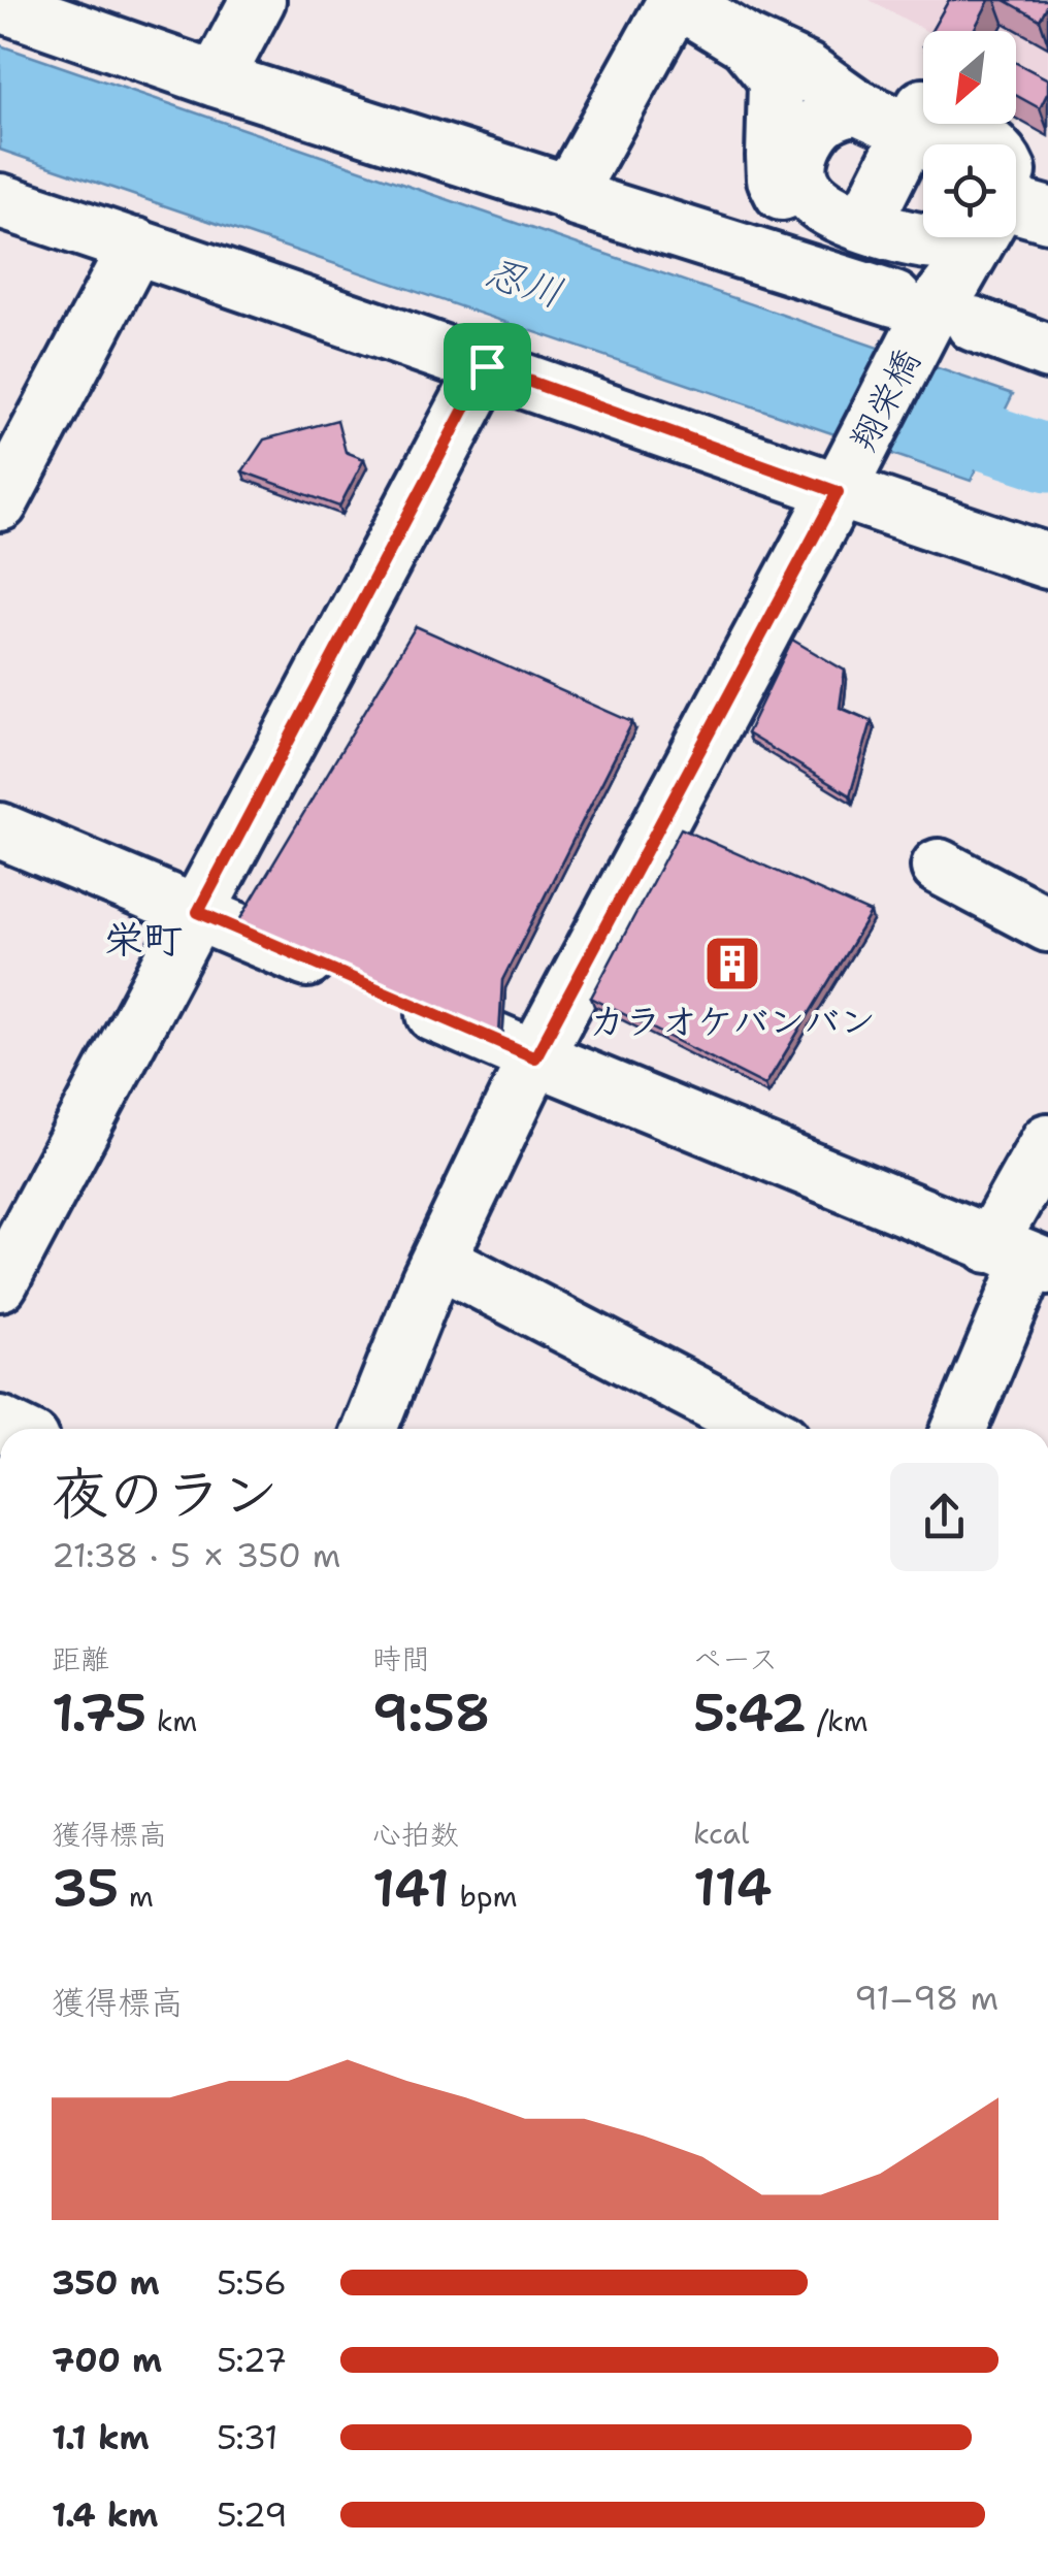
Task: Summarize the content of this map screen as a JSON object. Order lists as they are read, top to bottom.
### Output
{
  "streets": {
    "street": ["翔栄橋"]
  },
  "districts": ["栄町"],
  "water": ["忍川"],
  "places": {
    "building": ["カラオケバンバン"]
  },
  "north": "bottom left",
  "page": {
    "heading": ["夜のラン", "21:38 · 5 × 350 m"],
    "stats": [
      ["距離", "1.75 km"],
      ["時間", "9:58"],
      ["ペース", "5:42 /km"],
      ["獲得標高", "35 m"],
      ["心拍数", "141 bpm"],
      ["kcal", "114"]
    ],
    "chart": ["獲得標高", "91–98 m"],
    "list": [
      {
        "name": "350 m",
        "note": "5:56"
      },
      {
        "name": "700 m",
        "note": "5:27"
      },
      {
        "name": "1.1 km",
        "note": "5:31"
      },
      {
        "name": "1.4 km",
        "note": "5:29"
      }
    ]
  }
}
